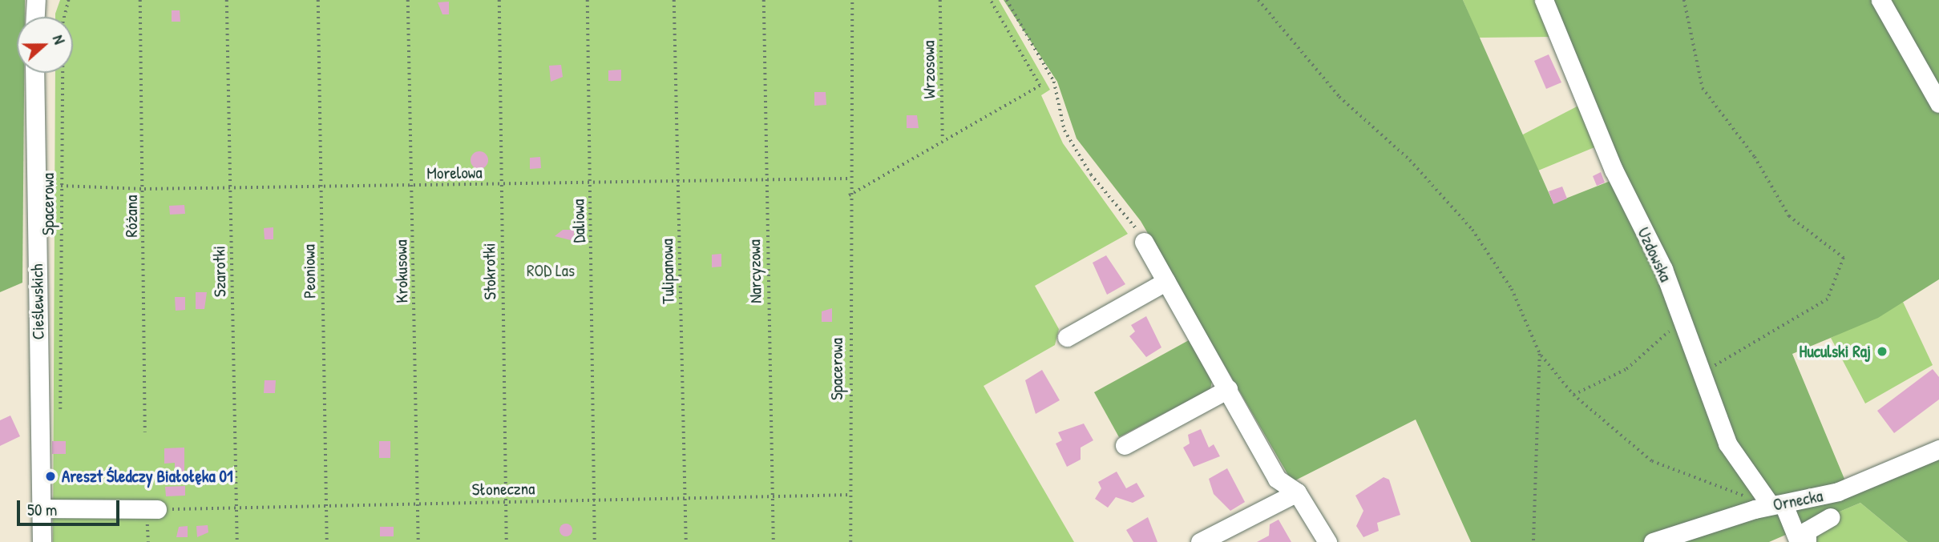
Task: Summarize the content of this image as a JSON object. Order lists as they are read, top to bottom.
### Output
{
  "streets": {
    "street": ["Uzdowska", "Cieślewskich", "Ornecka"],
    "path": [
      "Wrzosowa",
      "Morelowa",
      "Spacerowa",
      "Różana",
      "Daliowa",
      "Szarotki",
      "Peoniowa",
      "Krokusowa",
      "Stokrotki",
      "Tulipanowa",
      "Narcyzowa",
      "Słoneczna"
    ]
  },
  "crossings": [
    ["Morelowa", "Spacerowa"],
    ["Morelowa", "Różana"],
    ["Morelowa", "Daliowa"],
    ["Morelowa", "Szarotki"],
    ["Morelowa", "Peoniowa"],
    ["Morelowa", "Krokusowa"],
    ["Morelowa", "Stokrotki"],
    ["Morelowa", "Tulipanowa"],
    ["Morelowa", "Narcyzowa"],
    ["Spacerowa", "Słoneczna"],
    ["Daliowa", "Słoneczna"],
    ["Uzdowska", "Ornecka"],
    ["Szarotki", "Słoneczna"],
    ["Peoniowa", "Słoneczna"],
    ["Krokusowa", "Słoneczna"],
    ["Stokrotki", "Słoneczna"],
    ["Tulipanowa", "Słoneczna"],
    ["Narcyzowa", "Słoneczna"]
  ],
  "parks": ["ROD Las"],
  "places": ["Huculski Raj", "Areszt Śledczy Białołęka 01"],
  "scale_bar": "50 m",
  "north": "right"
}
